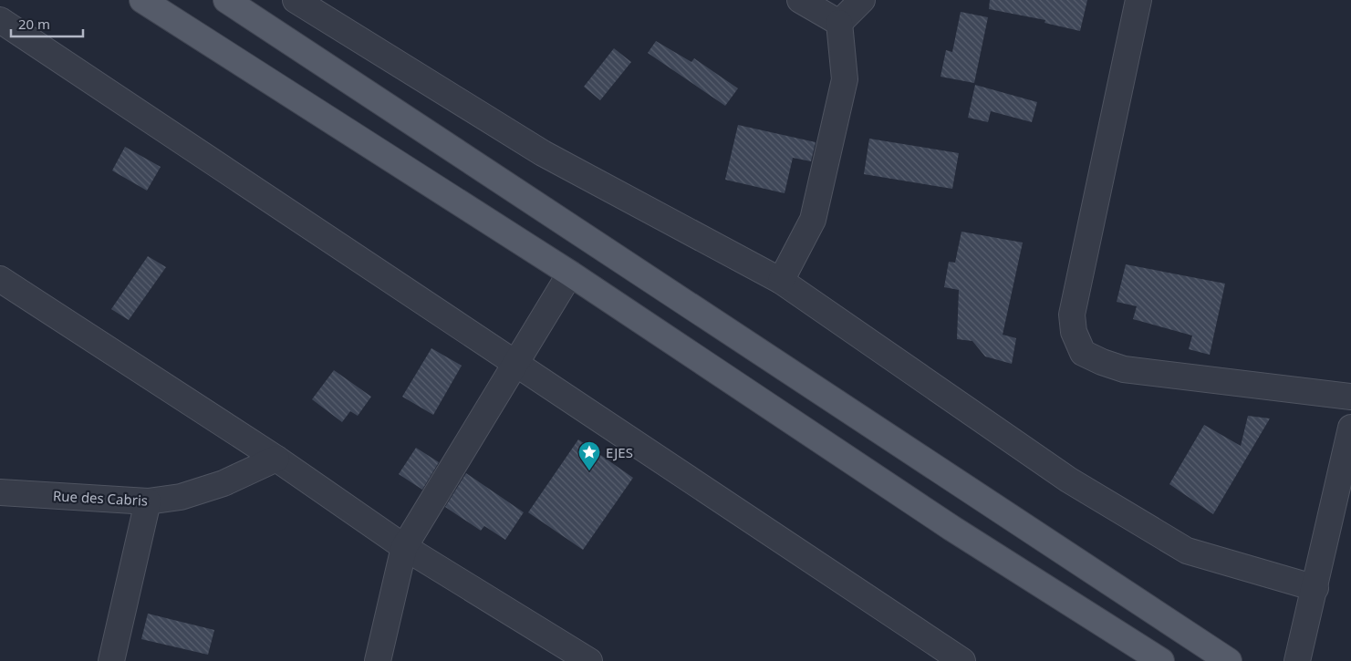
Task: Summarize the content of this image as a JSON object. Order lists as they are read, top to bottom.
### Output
{
  "streets": {
    "street": ["Rue des Cabris"]
  },
  "places": {
    "place": ["EJES"]
  },
  "scale_bar": "20 m"
}
